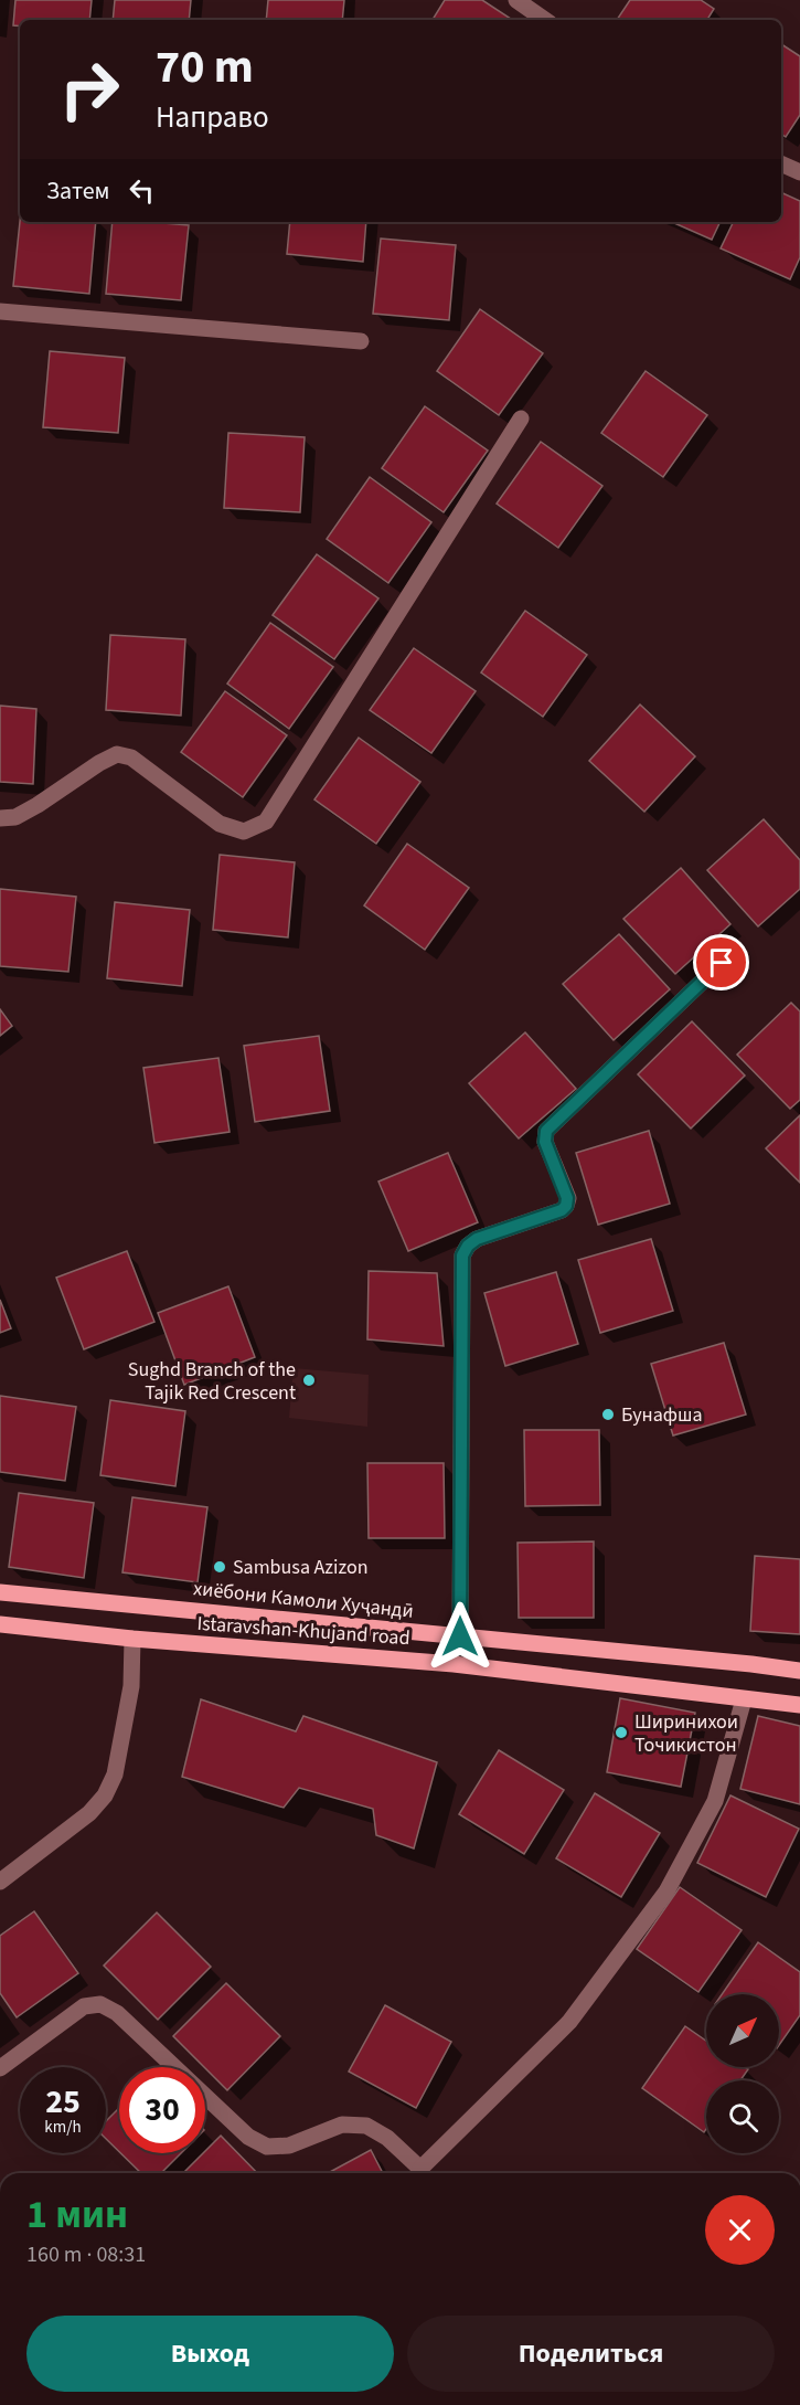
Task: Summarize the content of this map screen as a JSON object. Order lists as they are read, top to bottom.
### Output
{
  "streets": {
    "main road": ["хиёбони Камоли Хуҷандӣ", "Istaravshan-Khujand road"]
  },
  "places": [
    "Sughd Branch of the Tajik Red Crescent",
    "Бунафша",
    "Sambusa Azizon",
    "Ширинихои Точикистон"
  ],
  "north": "top right",
  "page": {
    "turn": ["70 m", "Направо"],
    "then": "Затем",
    "speed": "25 km/h",
    "limit": "30",
    "heading": ["1 мин", "160 m · 08:31"],
    "buttons": ["Выход", "Поделиться"]
  }
}
